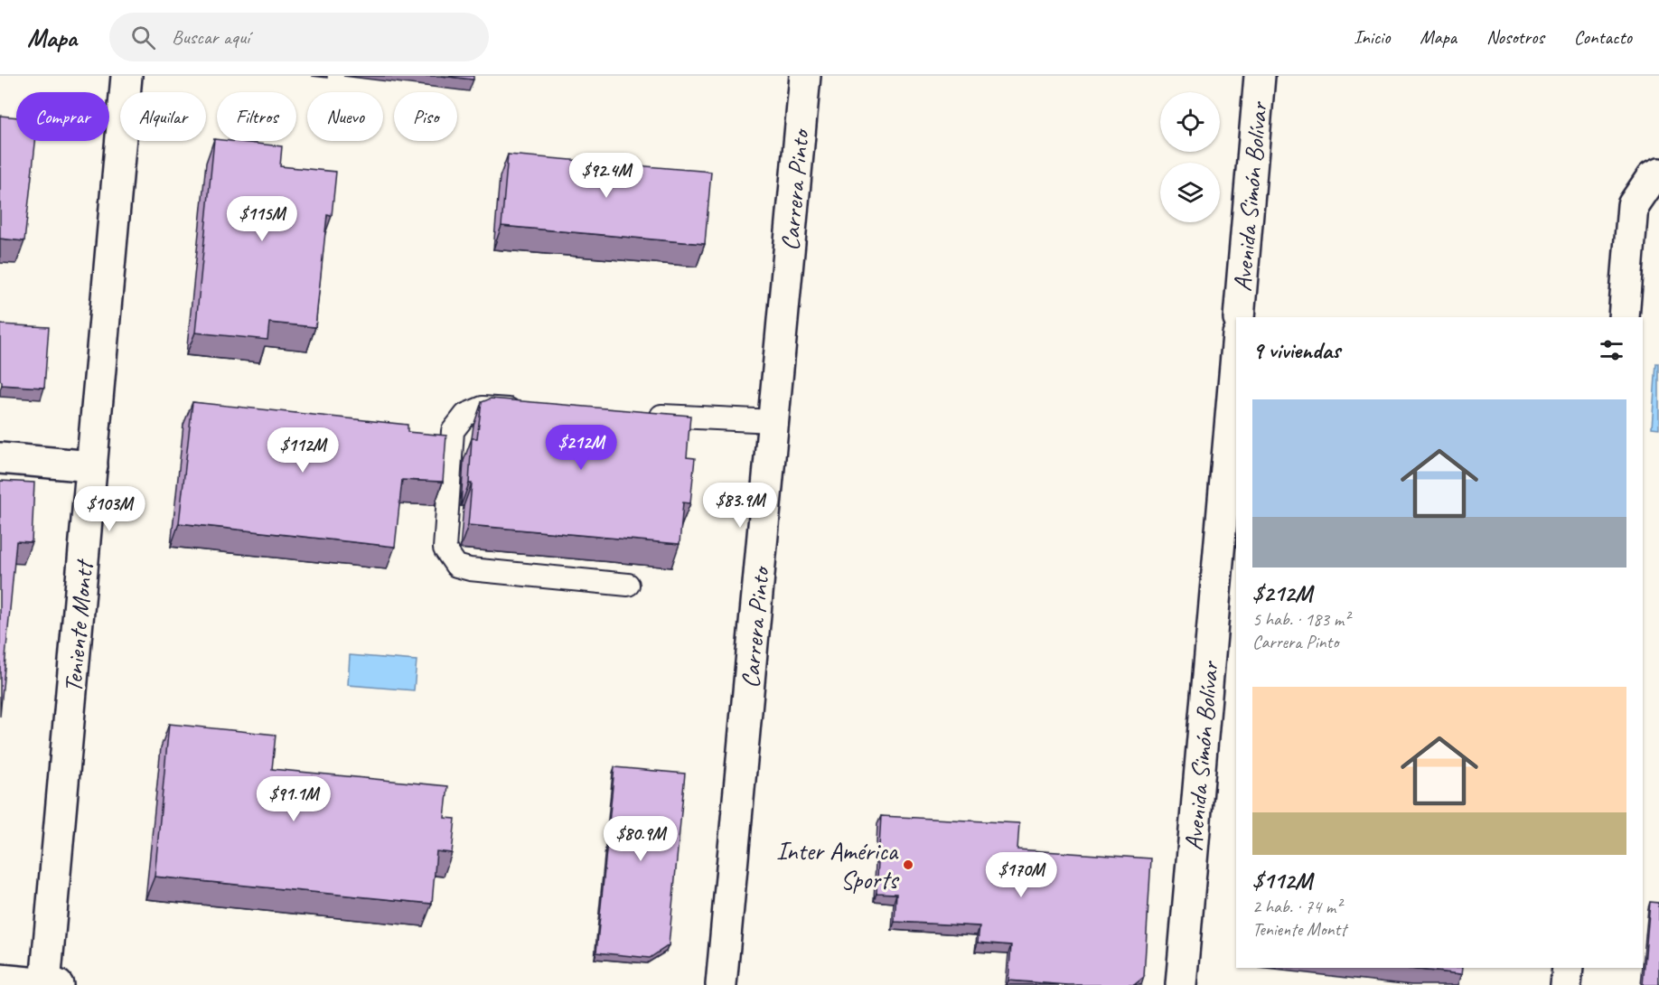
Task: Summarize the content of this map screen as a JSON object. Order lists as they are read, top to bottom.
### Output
{
  "streets": {
    "street": ["Carrera Pinto", "Avenida Simón Bolívar", "Teniente Montt"]
  },
  "places": ["Inter América Sports"],
  "page": {
    "header": "Mapa",
    "search": "Buscar aquí",
    "nav": [
      "Inicio",
      "Mapa",
      "Nosotros",
      "Contacto"
    ],
    "chip": [
      "Comprar",
      "Alquilar",
      "Filtros",
      "Nuevo",
      "Piso"
    ],
    "price": [
      "$92.4M",
      "$115M",
      "$212M",
      "$112M",
      "$83.9M",
      "$103M",
      "$91.1M",
      "$80.9M",
      "$170M"
    ],
    "heading": "9 viviendas",
    "list": [
      {
        "name": "$212M",
        "note": "5 hab. · 183 m² · Carrera Pinto"
      },
      {
        "name": "$112M",
        "note": "2 hab. · 74 m² · Teniente Montt"
      }
    ]
  }
}
